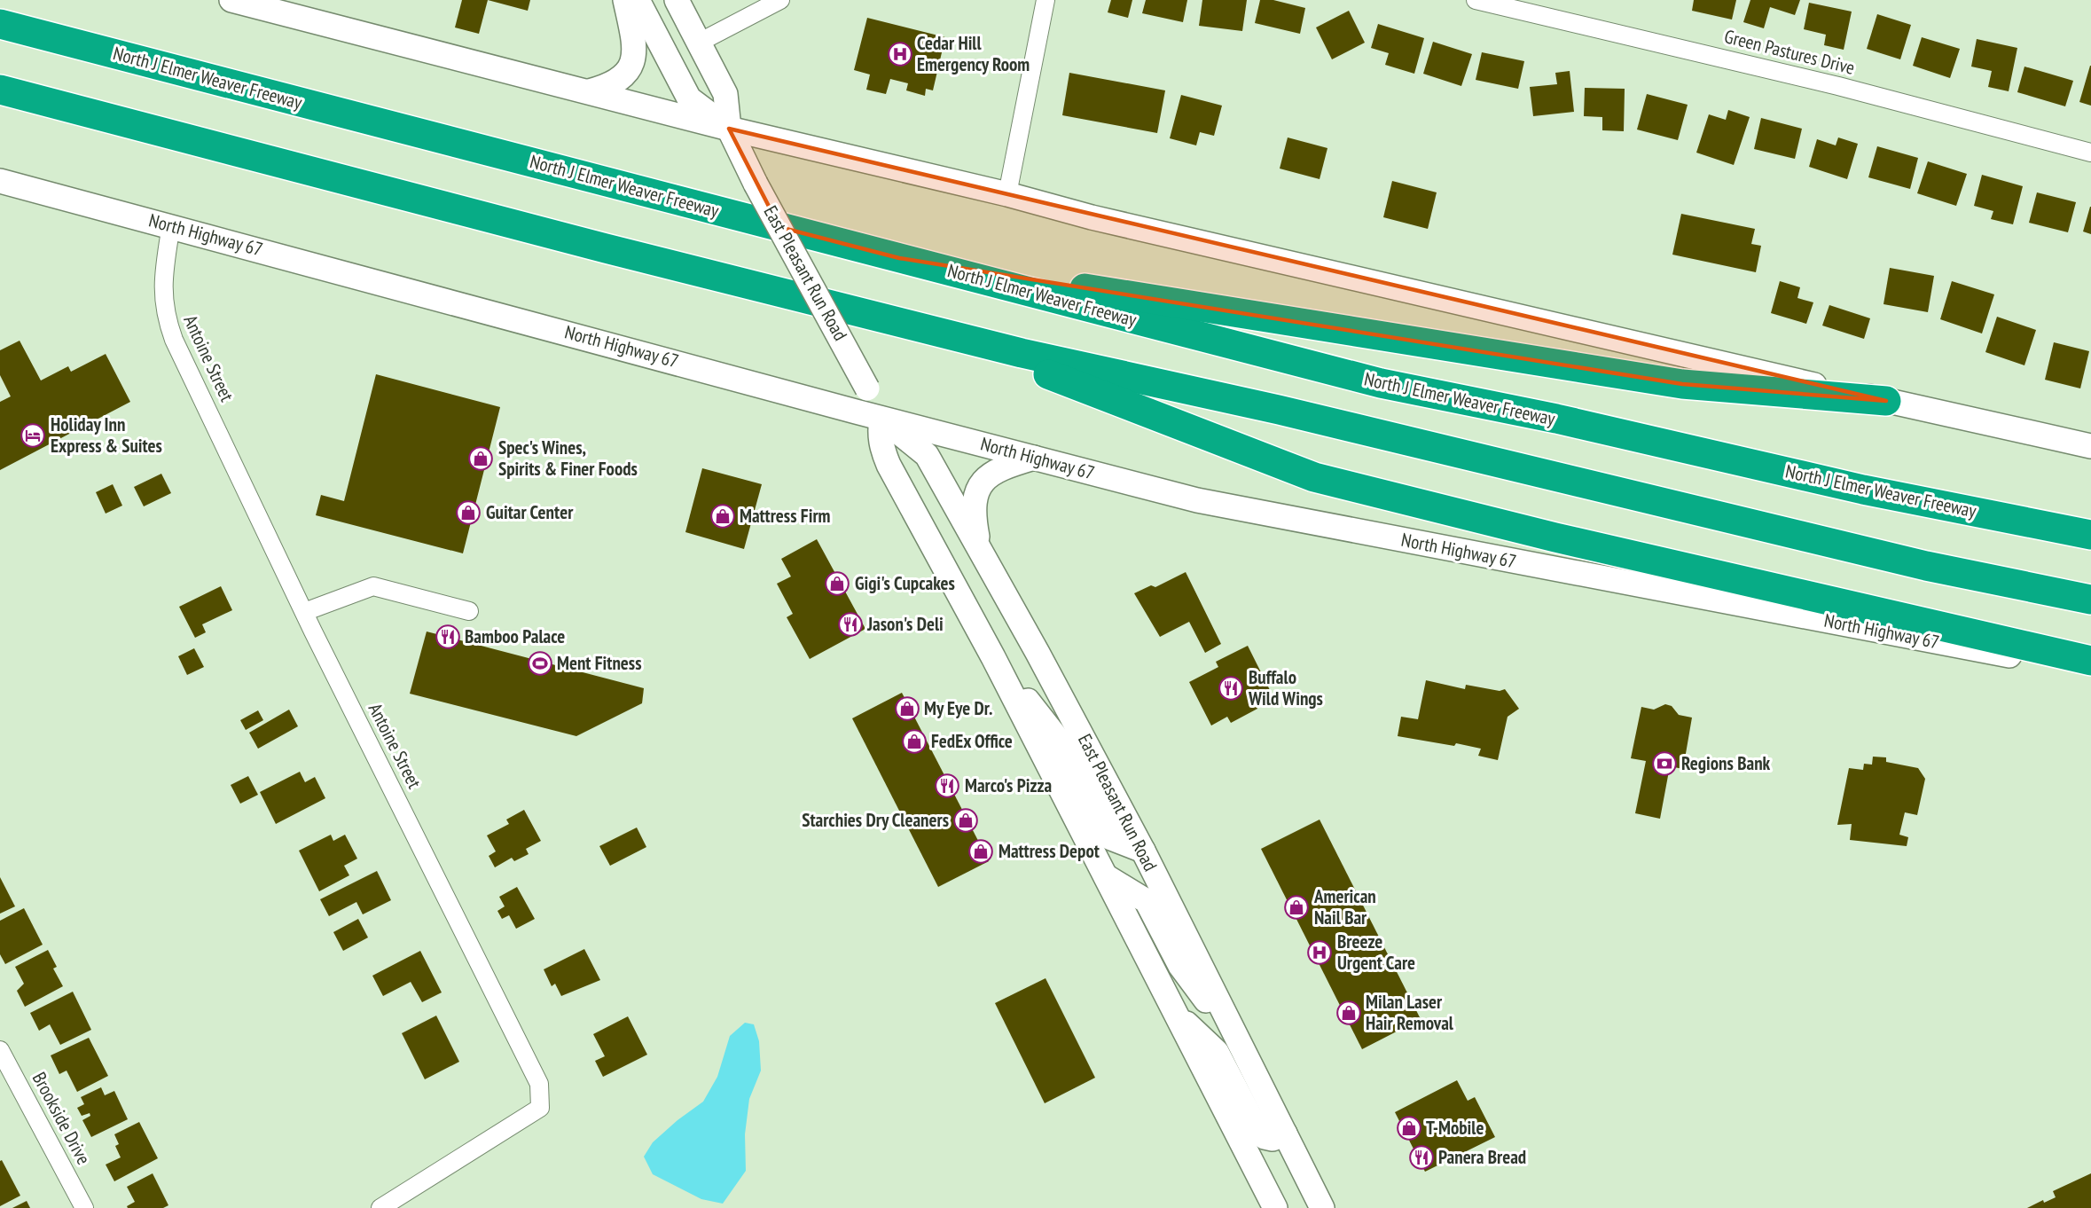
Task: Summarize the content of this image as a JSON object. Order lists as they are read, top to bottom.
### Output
{
  "streets": {
    "highway": ["North J Elmer Weaver Freeway"],
    "main road": ["North Highway 67", "East Pleasant Run Road"],
    "street": ["Green Pastures Drive", "Antoine Street", "Brookside Drive"]
  },
  "crossings": [
    ["North Highway 67", "East Pleasant Run Road"],
    ["North Highway 67", "Antoine Street"]
  ],
  "places": {
    "hospital": ["Cedar Hill Emergency Room", "Breeze Urgent Care"],
    "hotel": ["Holiday Inn Express & Suites"],
    "shop": [
      "Spec's Wines, Spirits & Finer Foods",
      "Guitar Center",
      "Mattress Firm",
      "Gigi's Cupcakes",
      "My Eye Dr.",
      "FedEx Office",
      "Starchies Dry Cleaners",
      "Mattress Depot",
      "American Nail Bar",
      "Milan Laser Hair Removal",
      "T-Mobile"
    ],
    "restaurant": [
      "Jason's Deli",
      "Bamboo Palace",
      "Buffalo Wild Wings",
      "Marco's Pizza",
      "Panera Bread"
    ],
    "sports": ["Ment Fitness"],
    "bank": ["Regions Bank"]
  }
}
